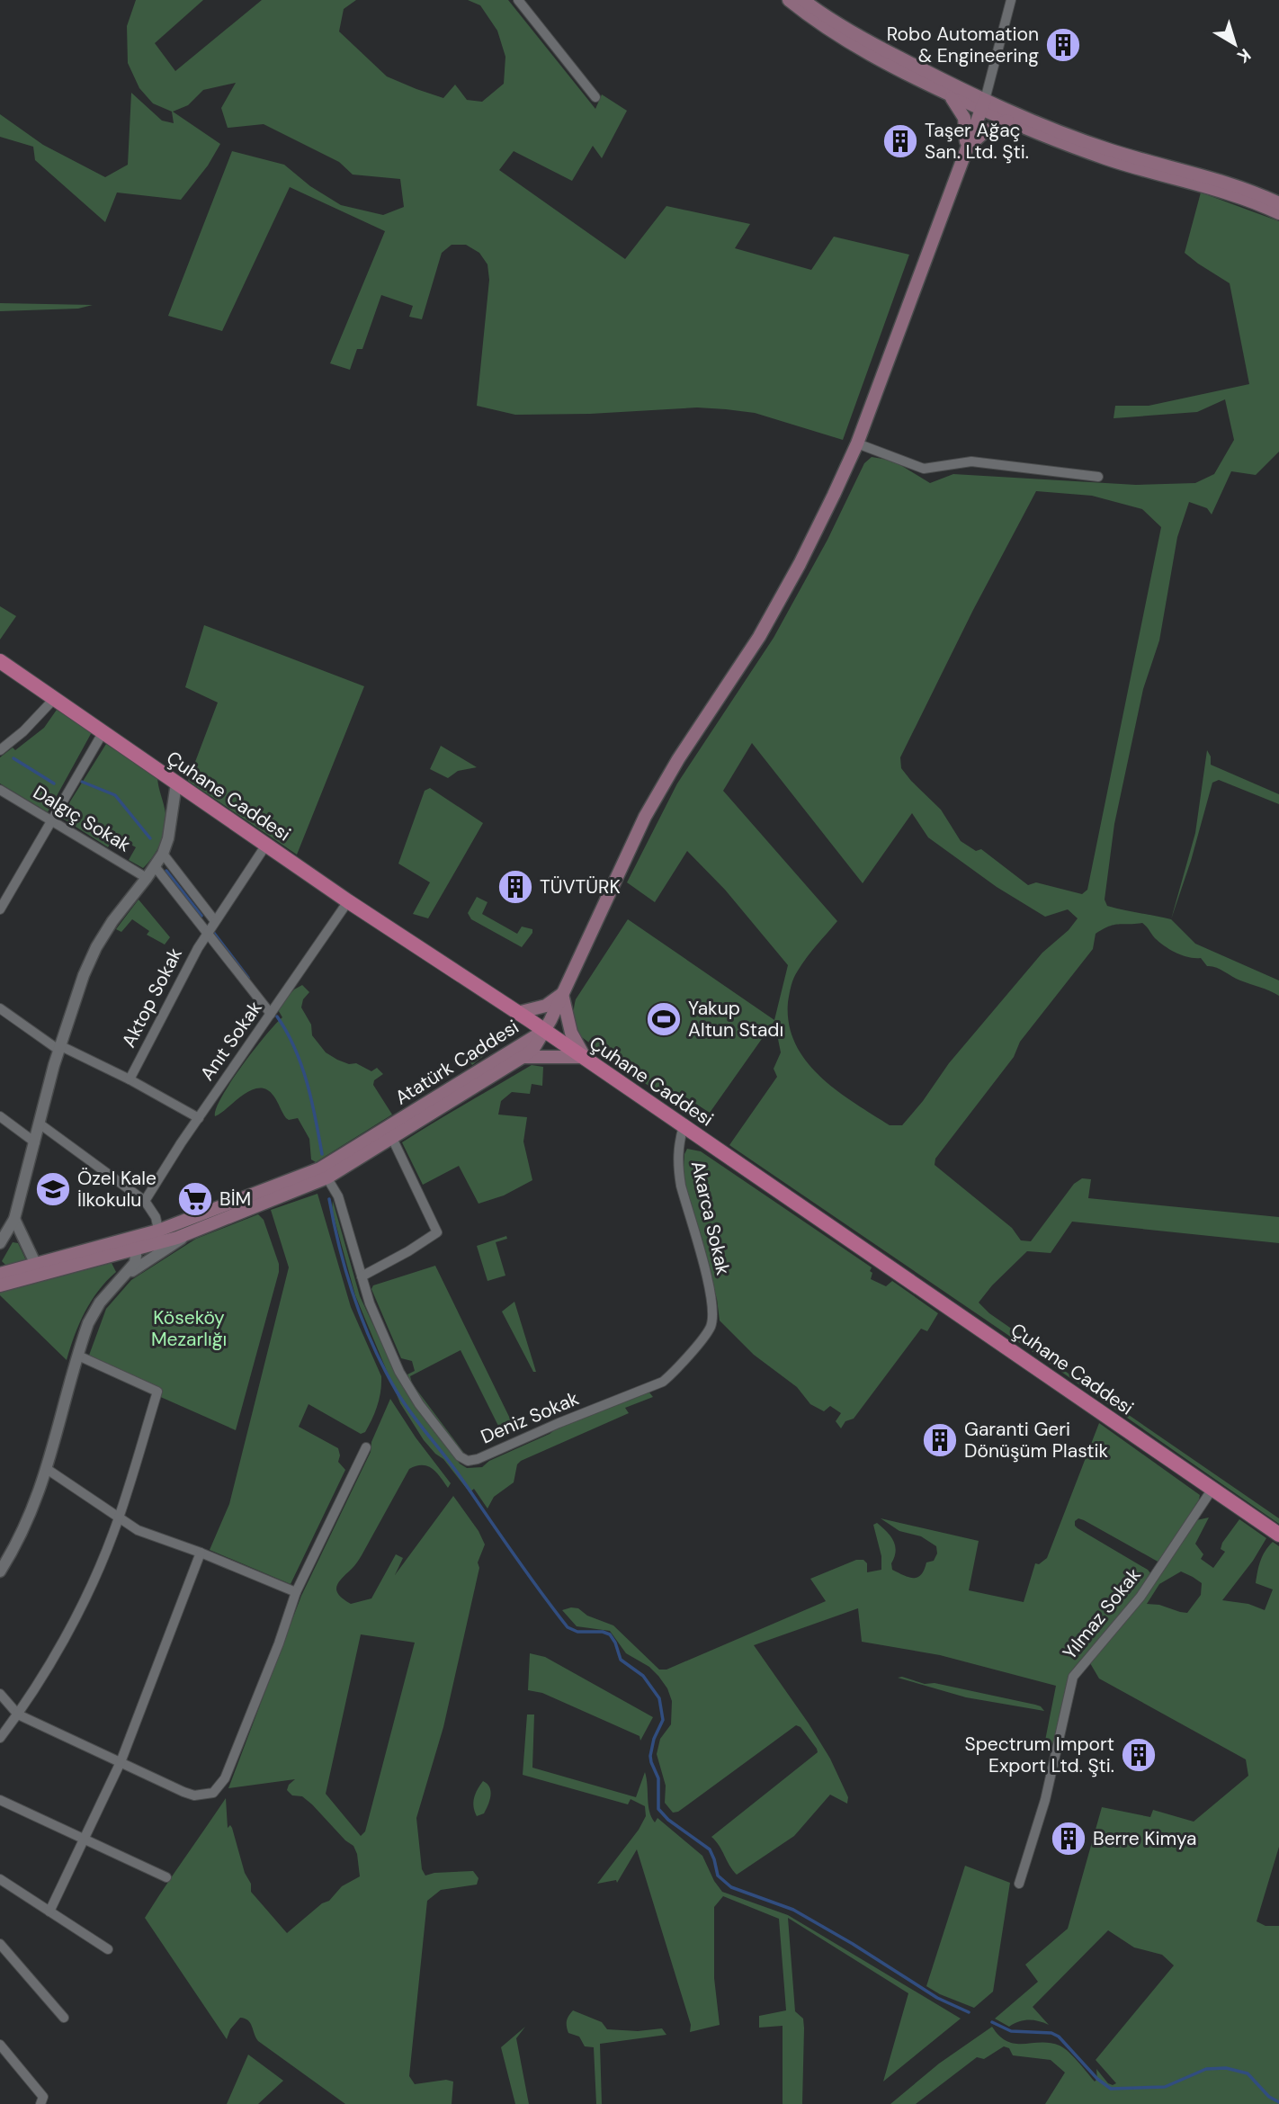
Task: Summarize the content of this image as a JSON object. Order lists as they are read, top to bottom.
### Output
{
  "streets": {
    "main road": ["Çuhane Caddesi", "Atatürk Caddesi"],
    "street": [
      "Dalgıç Sokak",
      "Aktop Sokak",
      "Anıt Sokak",
      "Akarca Sokak",
      "Deniz Sokak",
      "Yılmaz Sokak"
    ]
  },
  "crossings": [
    ["Çuhane Caddesi", "Aktop Sokak"],
    ["Çuhane Caddesi", "Anıt Sokak"],
    ["Çuhane Caddesi", "Atatürk Caddesi"],
    ["Çuhane Caddesi", "Akarca Sokak"],
    ["Çuhane Caddesi", "Yılmaz Sokak"],
    ["Atatürk Caddesi", "Deniz Sokak"],
    ["Akarca Sokak", "Deniz Sokak"]
  ],
  "parks": ["Köseköy Mezarlığı"],
  "places": {
    "building": [
      "Robo Automation & Engineering",
      "Taşer Ağaç San. Ltd. Şti.",
      "TÜVTÜRK",
      "Garanti Geri Dönüşüm Plastik",
      "Spectrum Import Export Ltd. Şti.",
      "Berre Kimya"
    ],
    "sports": ["Yakup Altun Stadı"],
    "school or university": ["Özel Kale İlkokulu"],
    "supermarket": ["BİM"]
  },
  "north": "bottom right"
}
